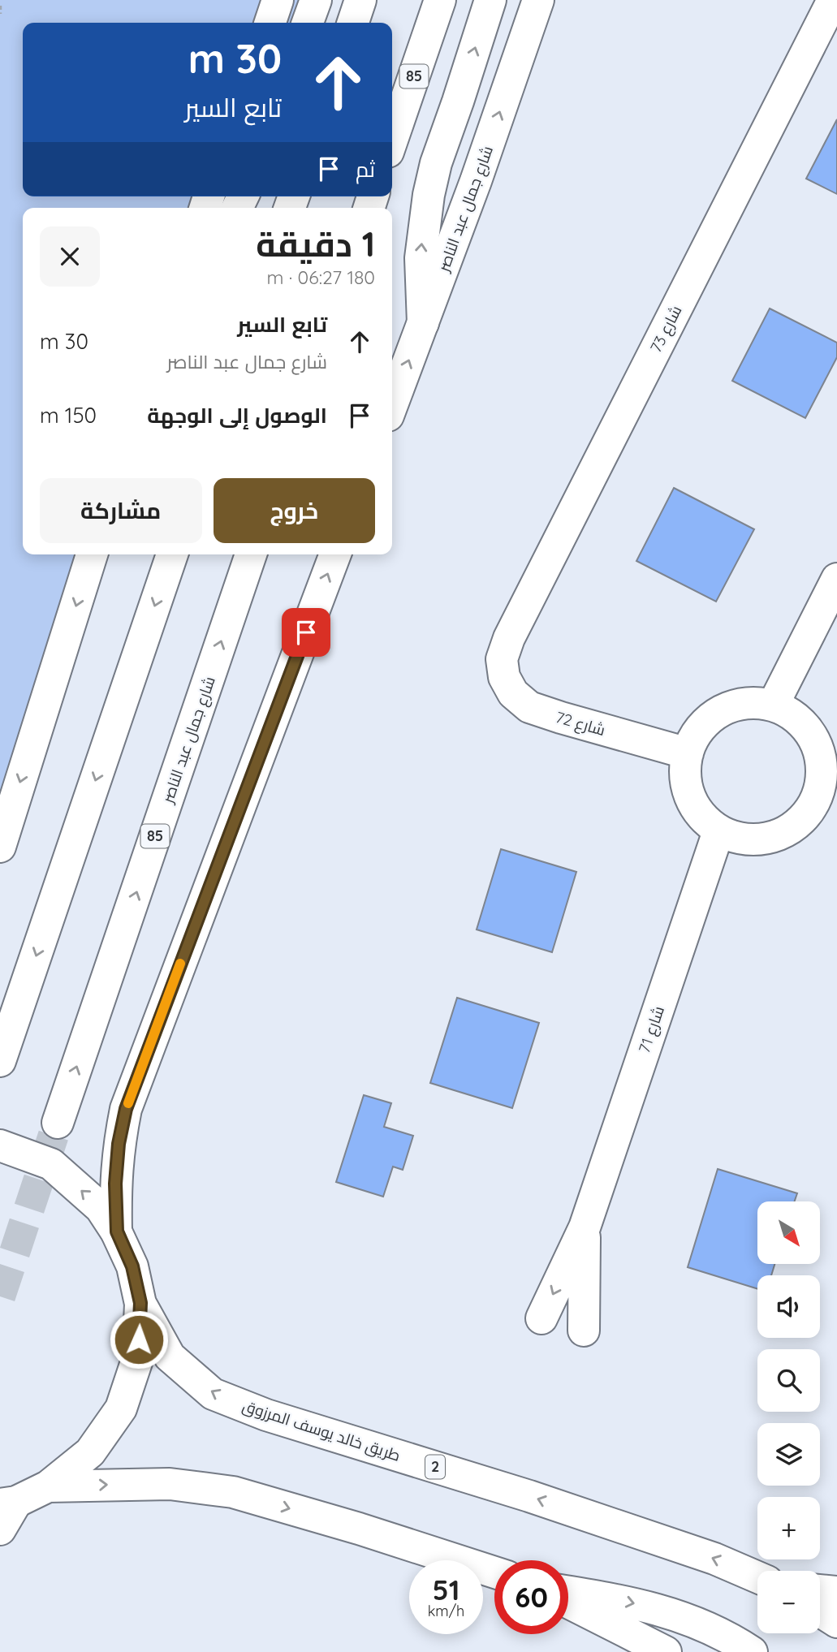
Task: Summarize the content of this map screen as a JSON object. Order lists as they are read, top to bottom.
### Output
{
  "streets": {
    "main road": [
      "85",
      "شارع جمال عبد الناصر",
      "شارع 73",
      "شارع 72",
      "شارع 71",
      "طريق خالد يوسف المرزوق",
      "2"
    ]
  },
  "crossings": [
    ["شارع 73", "شارع 72"],
    ["شارع 72", "شارع 71"],
    ["طريق خالد يوسف المرزوق", "2"]
  ],
  "north": "bottom right",
  "page": {
    "turn": ["30 m", "تابع السير"],
    "then": "ثم",
    "heading": ["1 دقيقة", "180 m · 06:27"],
    "list": [
      {
        "name": "تابع السير",
        "note": "شارع جمال عبد الناصر",
        "value": "30 m"
      },
      {
        "name": "الوصول إلى الوجهة",
        "value": "150 m"
      }
    ],
    "buttons": ["خروج", "مشاركة"],
    "map_buttons": ["+", "−"],
    "speed": "51 km/h",
    "limit": "60"
  }
}
